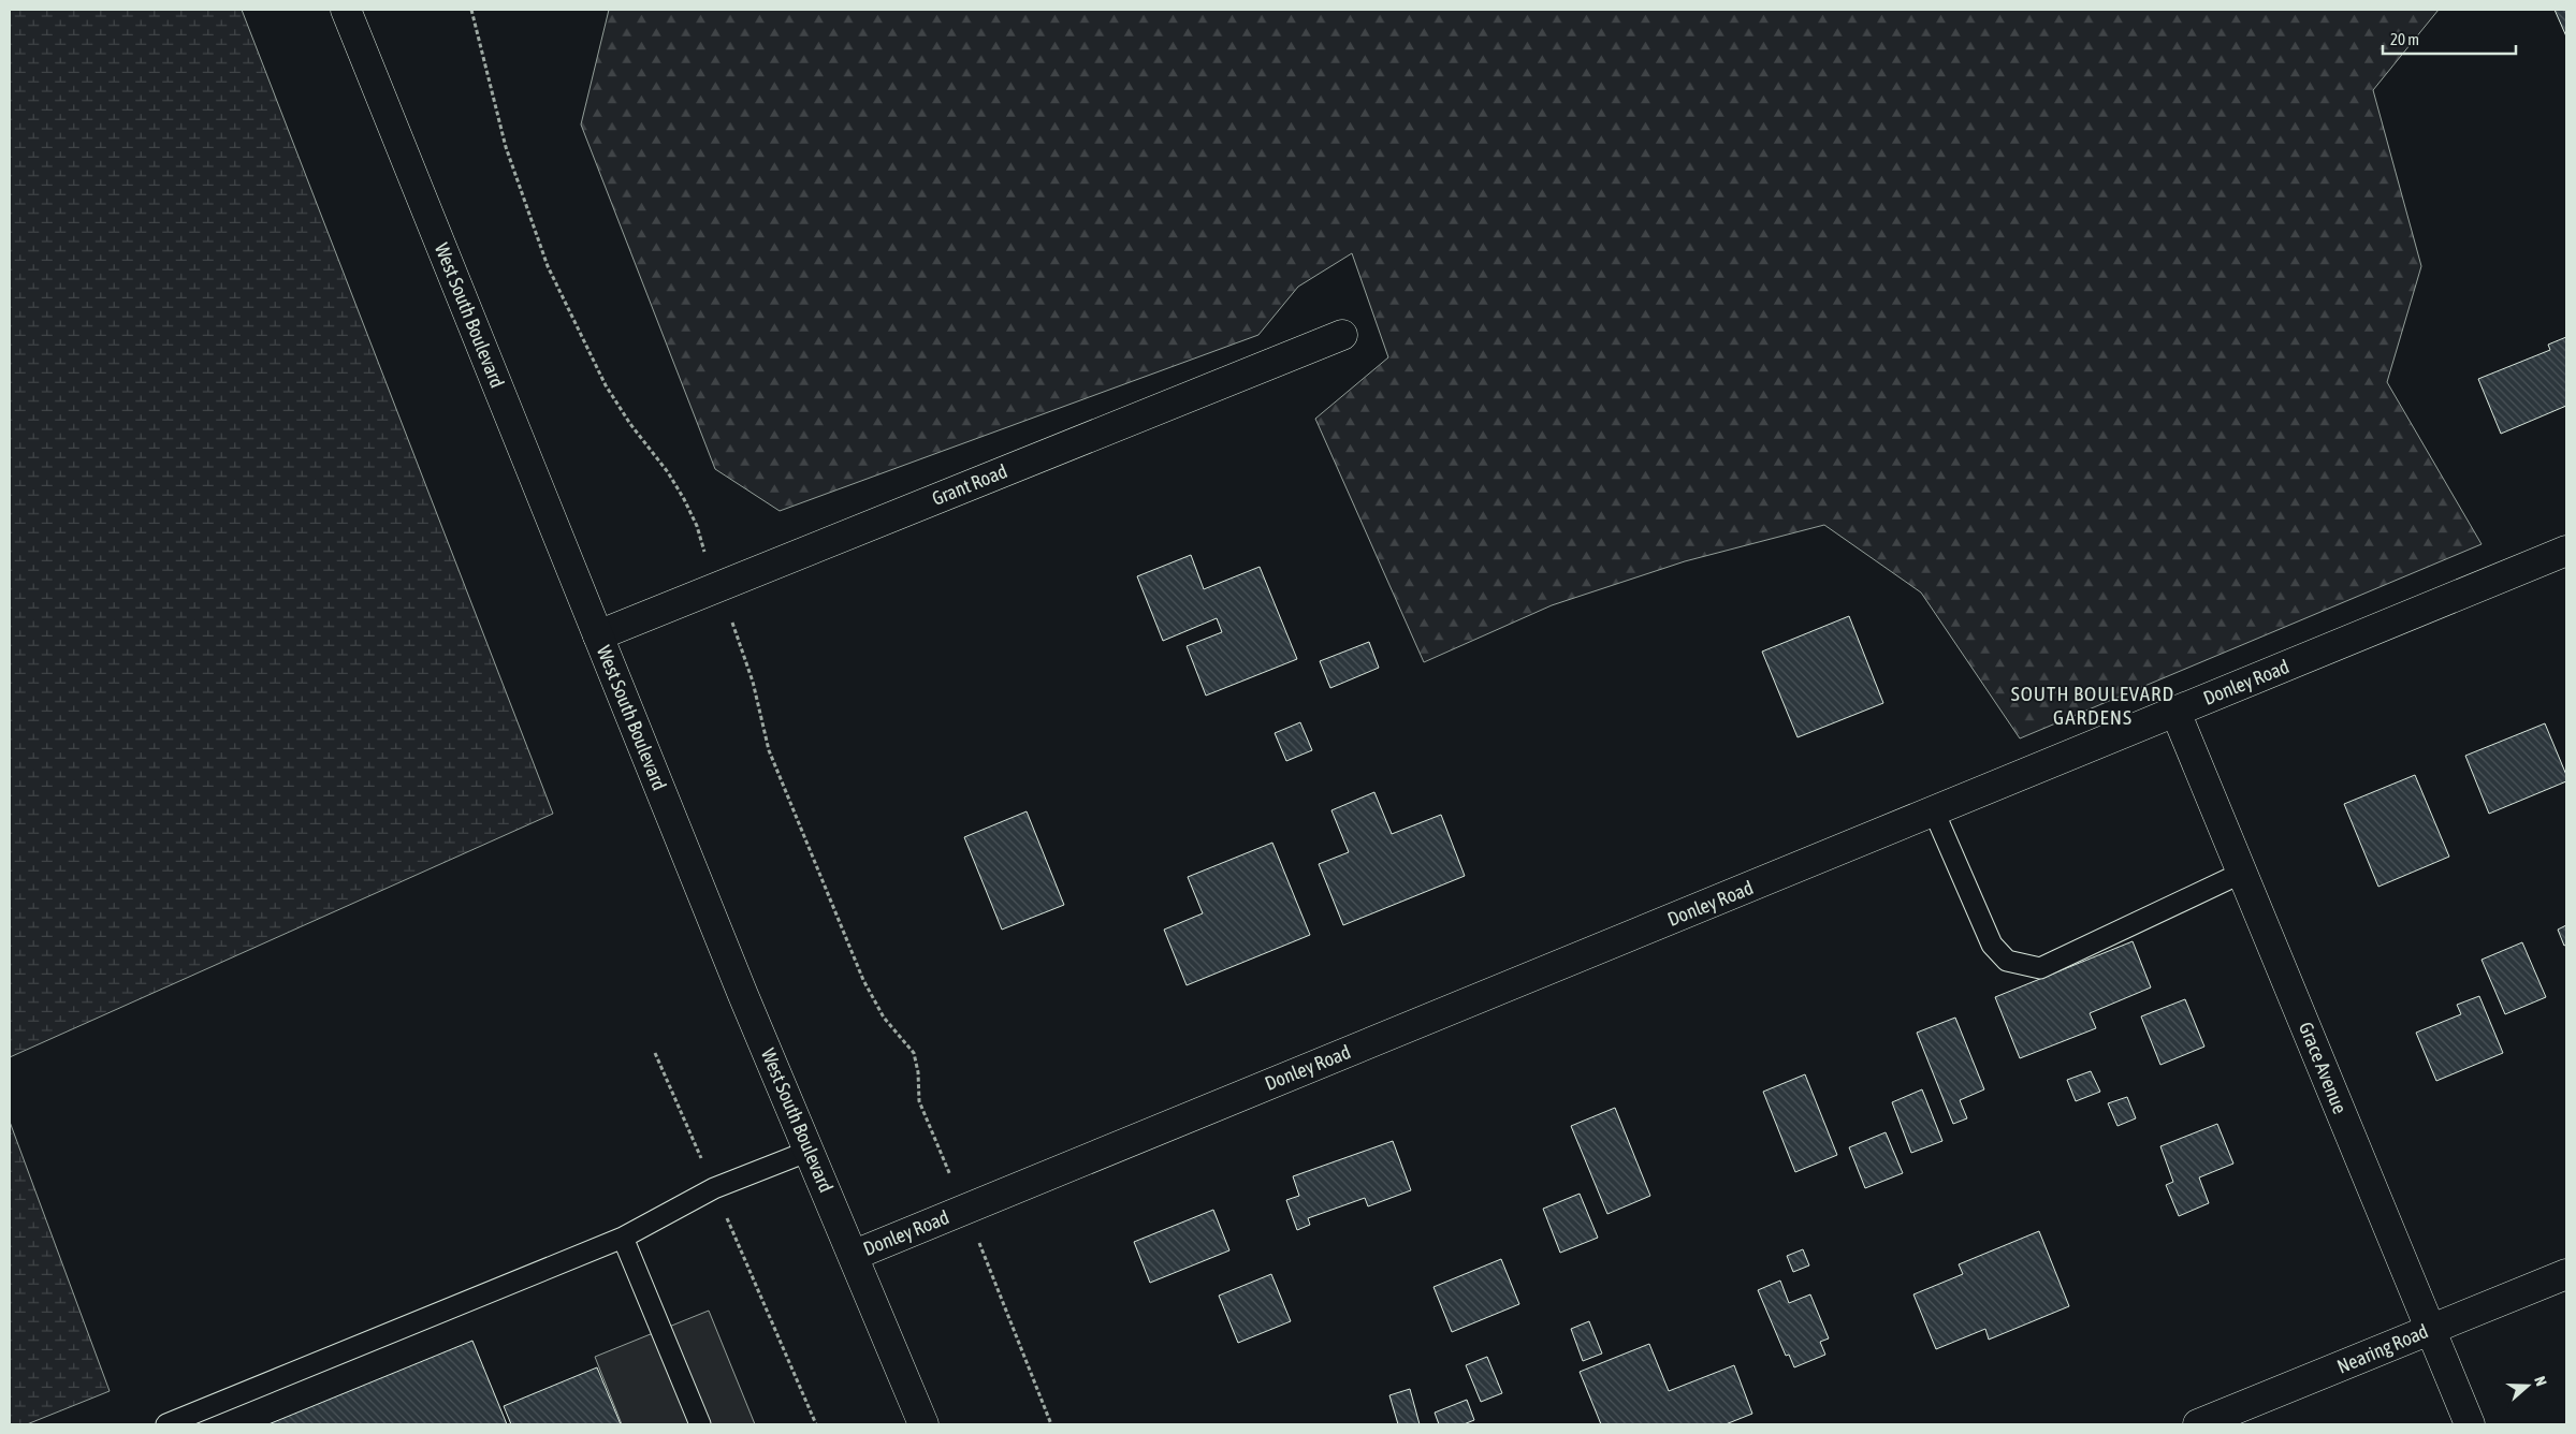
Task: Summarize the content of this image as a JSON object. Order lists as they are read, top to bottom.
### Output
{
  "streets": {
    "street": [
      "West South Boulevard",
      "Grant Road",
      "Donley Road",
      "Grace Avenue",
      "Nearing Road"
    ]
  },
  "crossings": [
    ["West South Boulevard", "Grant Road"],
    ["West South Boulevard", "Donley Road"],
    ["Donley Road", "Grace Avenue"],
    ["Grace Avenue", "Nearing Road"]
  ],
  "districts": ["SOUTH BOULEVARD GARDENS"],
  "scale_bar": "20 m",
  "north": "right"
}
